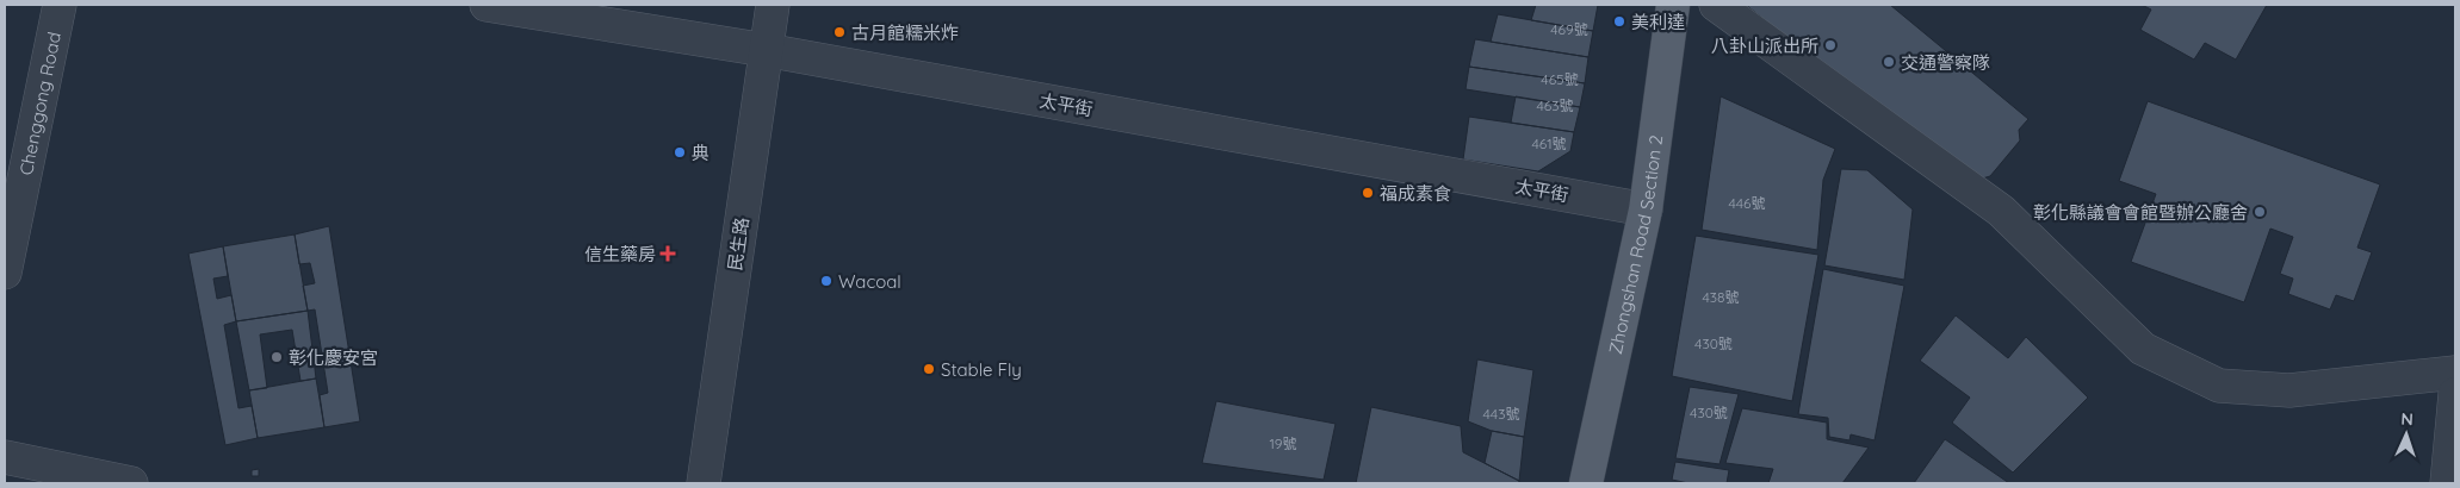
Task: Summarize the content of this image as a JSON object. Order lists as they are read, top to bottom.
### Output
{
  "streets": {
    "main road": ["Zhongshan Road Section 2"],
    "street": ["Chenggong Road", "太平街", "民生路"]
  },
  "crossings": [
    ["太平街", "民生路"],
    ["太平街", "Zhongshan Road Section 2"]
  ],
  "places": {
    "other": [
      "美利達",
      "古月館糯米炸",
      "八卦山派出所",
      "交通警察隊",
      "典",
      "福成素食",
      "彰化縣議會會館暨辦公廳舍",
      "Wacoal",
      "彰化慶安宮",
      "Stable Fly"
    ],
    "health": ["信生藥房"]
  },
  "house_numbers": [
    "469號",
    "465號",
    "463號",
    "461號",
    "446號",
    "438號",
    "430號",
    "430號",
    "443號",
    "19號"
  ],
  "north": "top"
}
